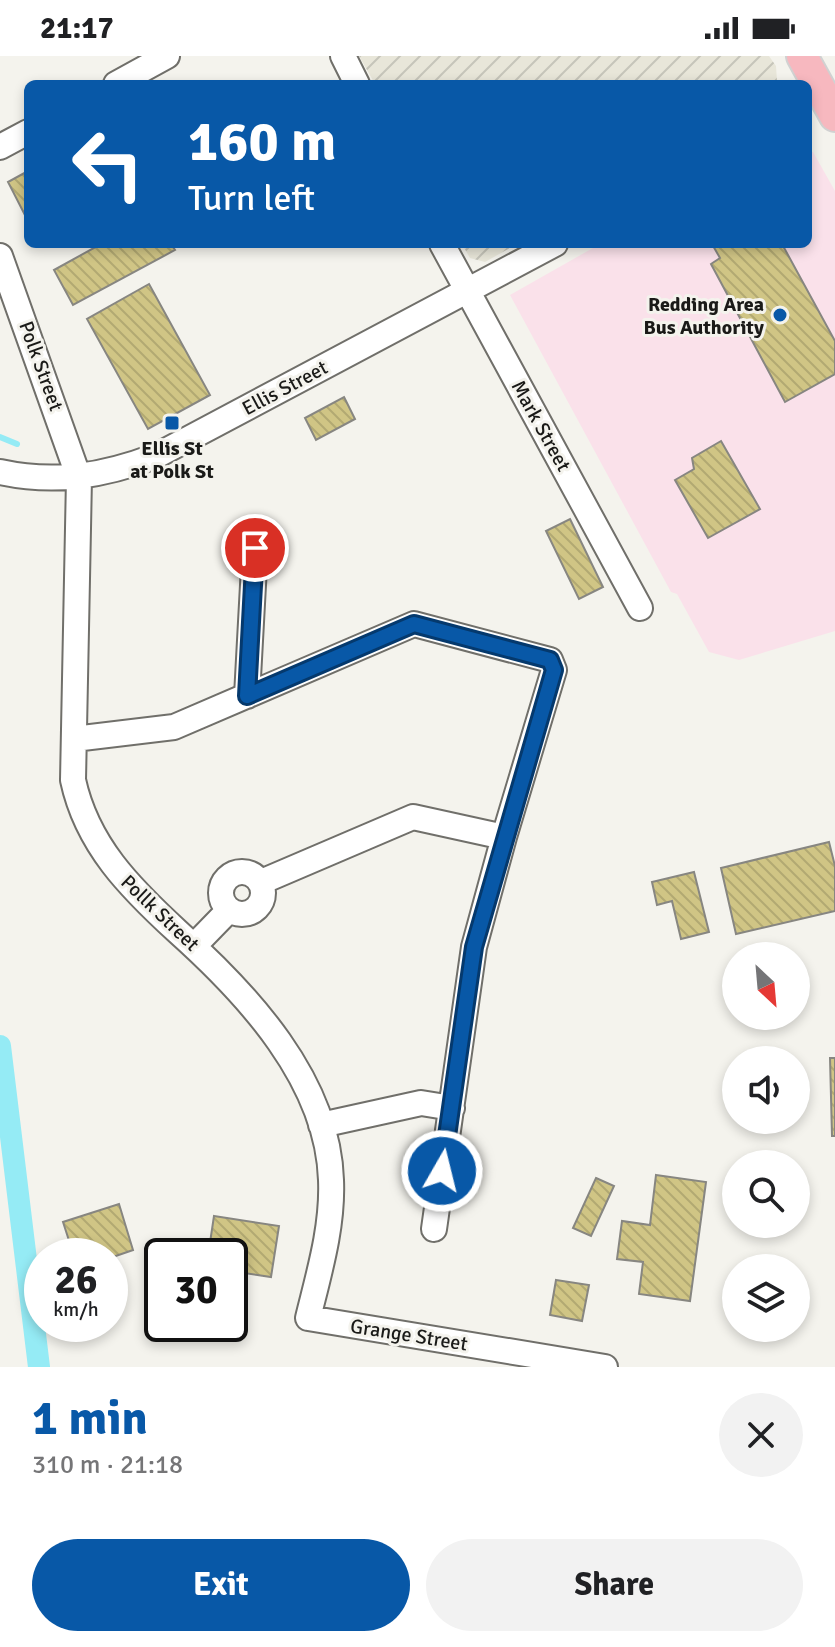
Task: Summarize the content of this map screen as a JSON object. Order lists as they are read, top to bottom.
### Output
{
  "streets": {
    "street": [
      "Polk Street",
      "Ellis Street",
      "Mark Street",
      "Pollk Street",
      "Grange Street"
    ]
  },
  "crossings": [
    ["Polk Street", "Ellis Street"],
    ["Polk Street", "Pollk Street"],
    ["Ellis Street", "Mark Street"],
    ["Ellis Street", "Pollk Street"],
    ["Pollk Street", "Grange Street"]
  ],
  "places": {
    "other": ["Redding Area Bus Authority"],
    "transit": ["Ellis St at Polk St"]
  },
  "north": "bottom right",
  "page": {
    "status": "21:17",
    "turn": ["160 m", "Turn left"],
    "speed": "26 km/h",
    "limit": "30",
    "heading": ["1 min", "310 m · 21:18"],
    "buttons": ["Exit", "Share"]
  }
}
